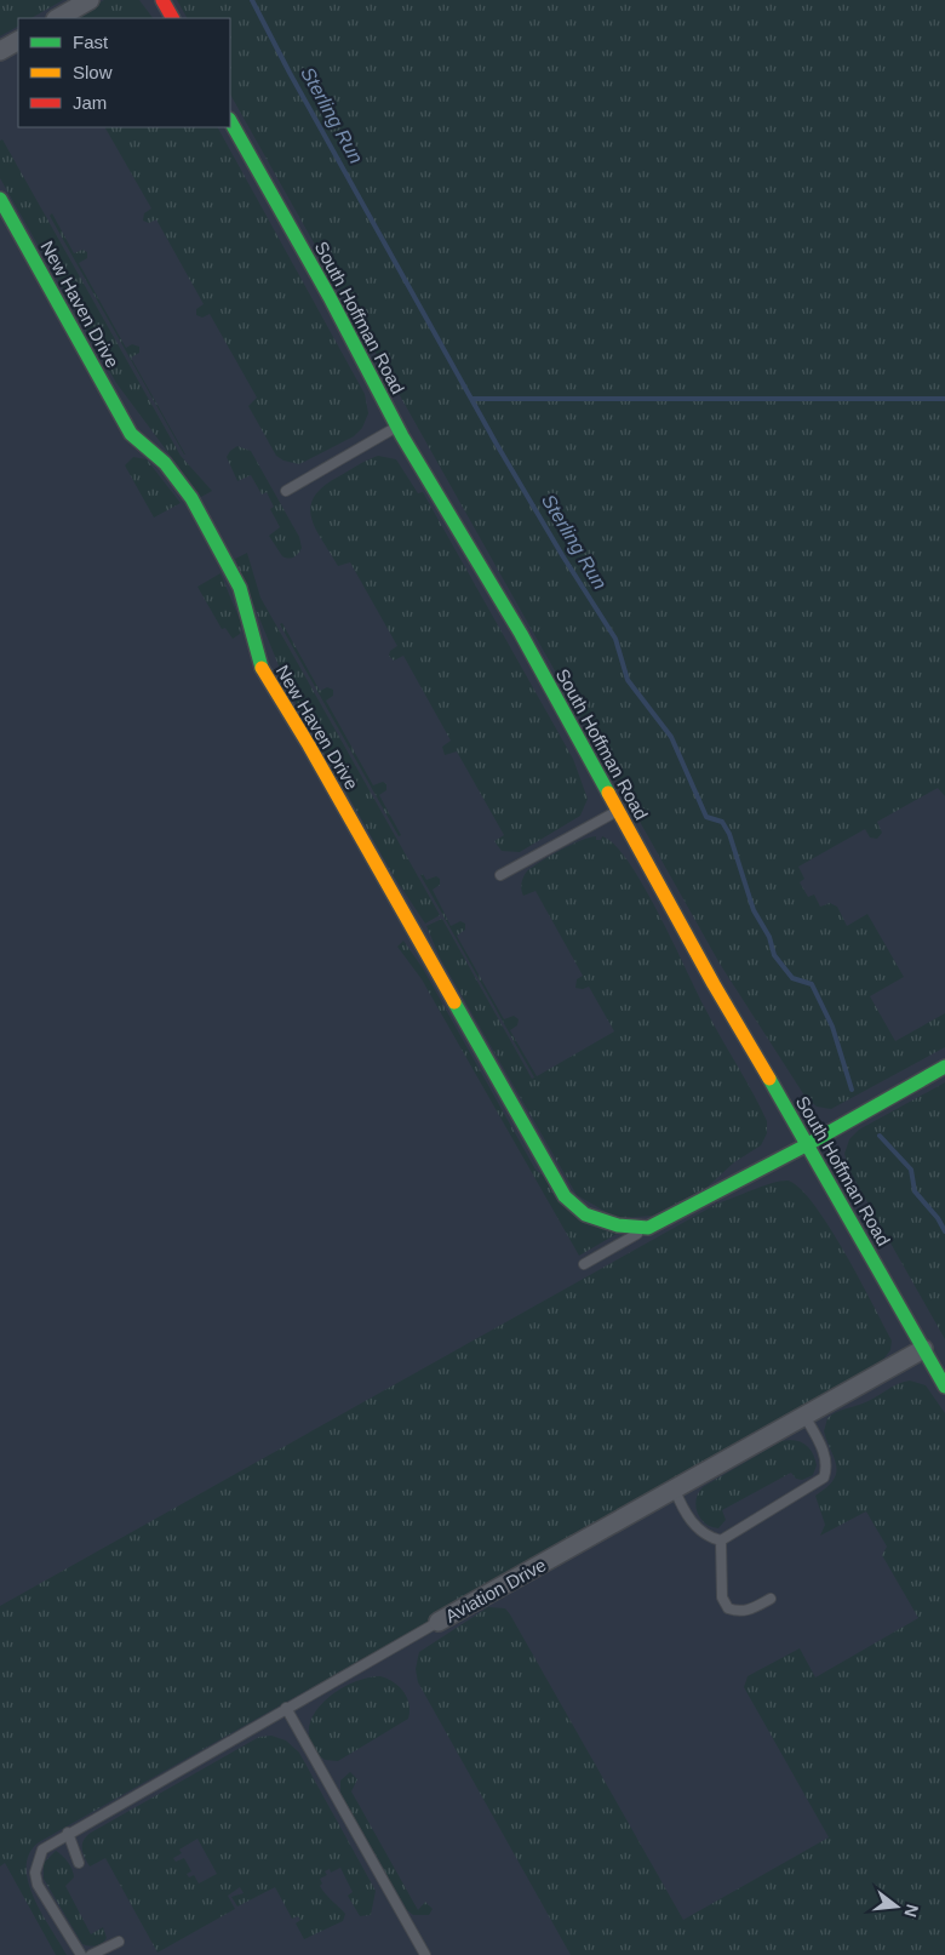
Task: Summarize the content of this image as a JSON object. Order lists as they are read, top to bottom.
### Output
{
  "streets": {
    "street": ["New Haven Drive", "South Hoffman Road", "Aviation Drive"]
  },
  "crossings": [
    ["South Hoffman Road", "Aviation Drive"]
  ],
  "water": ["Sterling Run"],
  "legend": ["Fast", "Slow", "Jam"],
  "north": "right"
}
